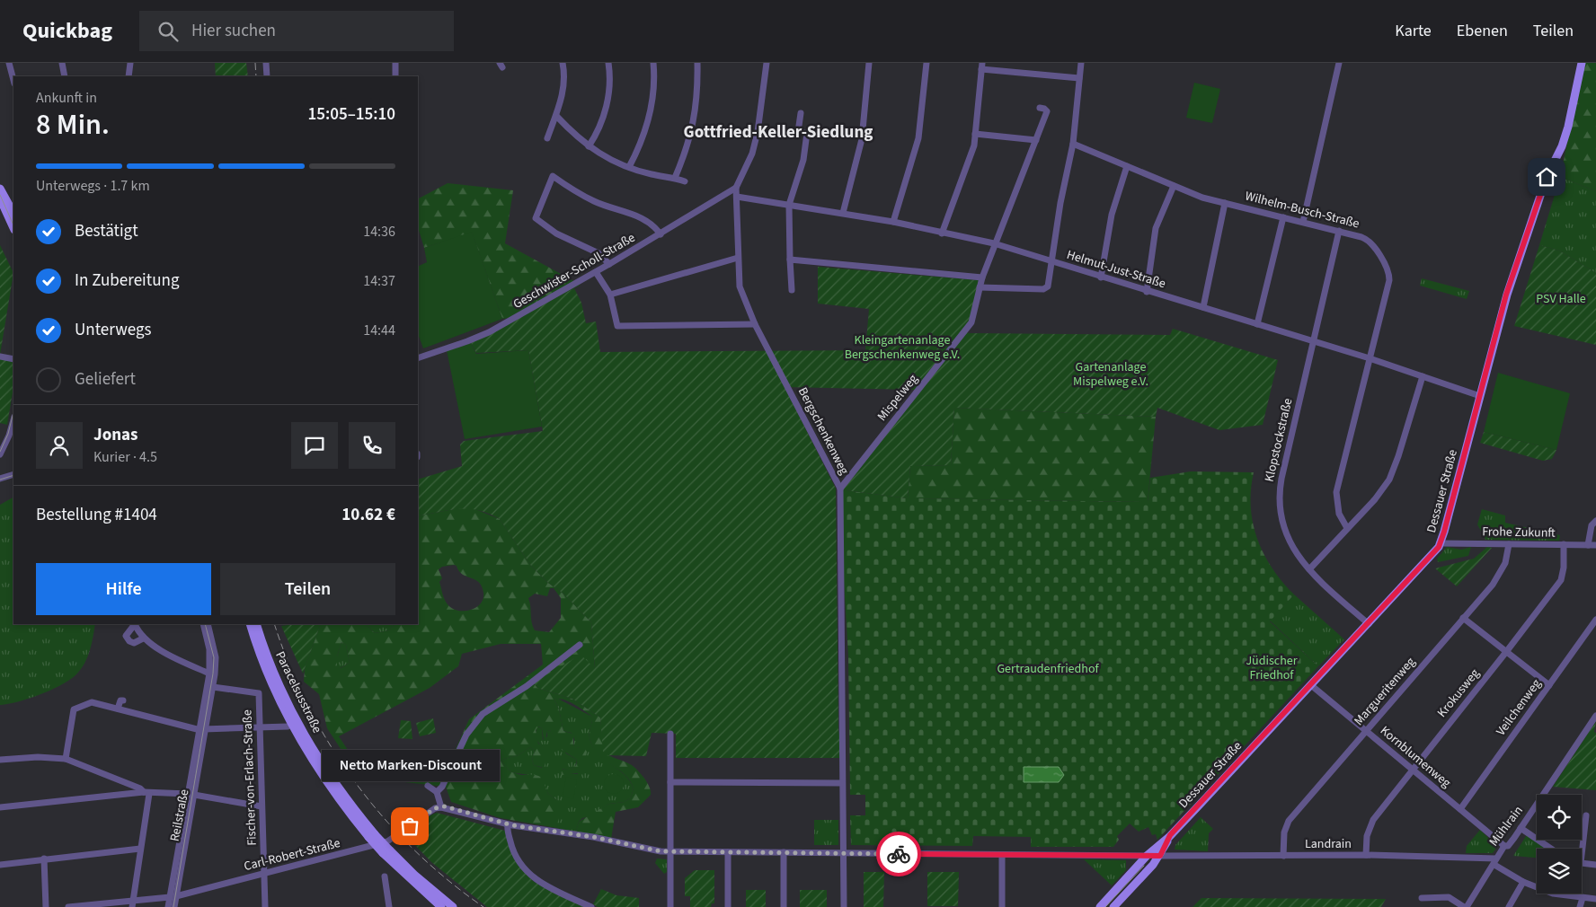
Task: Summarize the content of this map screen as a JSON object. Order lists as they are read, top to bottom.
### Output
{
  "streets": {
    "main road": ["Dessauer Straße", "Paracelsusstraße"],
    "street": [
      "Wilhelm-Busch-Straße",
      "Helmut-Just-Straße",
      "Geschwister-Scholl-Straße",
      "Mispelweg",
      "Bergschenkenweg",
      "Klopstockstraße",
      "Frohe Zukunft",
      "Margueritenweg",
      "Krokusweg",
      "Veilchenweg",
      "Kornblumenweg",
      "Fischer-von-Erlach-Straße",
      "Reilstraße",
      "Mühlrain",
      "Landrain",
      "Carl-Robert-Straße"
    ]
  },
  "crossings": [
    ["Wilhelm-Busch-Straße", "Helmut-Just-Straße"],
    ["Wilhelm-Busch-Straße", "Klopstockstraße"],
    ["Helmut-Just-Straße", "Mispelweg"],
    ["Helmut-Just-Straße", "Bergschenkenweg"],
    ["Helmut-Just-Straße", "Klopstockstraße"],
    ["Helmut-Just-Straße", "Dessauer Straße"],
    ["Geschwister-Scholl-Straße", "Bergschenkenweg"],
    ["Mispelweg", "Bergschenkenweg"],
    ["Klopstockstraße", "Dessauer Straße"],
    ["Dessauer Straße", "Frohe Zukunft"],
    ["Dessauer Straße", "Kornblumenweg"],
    ["Dessauer Straße", "Landrain"],
    ["Frohe Zukunft", "Margueritenweg"],
    ["Frohe Zukunft", "Krokusweg"],
    ["Margueritenweg", "Kornblumenweg"],
    ["Margueritenweg", "Landrain"],
    ["Krokusweg", "Kornblumenweg"],
    ["Krokusweg", "Landrain"],
    ["Veilchenweg", "Kornblumenweg"],
    ["Kornblumenweg", "Mühlrain"],
    ["Fischer-von-Erlach-Straße", "Reilstraße"],
    ["Fischer-von-Erlach-Straße", "Carl-Robert-Straße"],
    ["Reilstraße", "Carl-Robert-Straße"],
    ["Mühlrain", "Landrain"]
  ],
  "districts": ["Gottfried-Keller-Siedlung"],
  "parks": [
    "PSV Halle",
    "Kleingartenanlage Bergschenkenweg e.V.",
    "Gartenanlage Mispelweg e.V.",
    "Jüdischer Friedhof",
    "Gertraudenfriedhof"
  ],
  "places": ["Netto Marken-Discount"],
  "page": {
    "header": "Quickbag",
    "search": "Hier suchen",
    "nav": ["Karte", "Ebenen", "Teilen"],
    "heading": ["8 Min.", "Ankunft in", "15:05–15:10"],
    "panel": [
      "Jonas",
      "Kurier · 4.5",
      "Bestellung #1404",
      "10.62 €"
    ],
    "bar": "Unterwegs · 1.7 km",
    "list": [
      ["Bestätigt", "14:36"],
      ["In Zubereitung", "14:37"],
      ["Unterwegs", "14:44"],
      "Geliefert"
    ],
    "buttons": ["Hilfe", "Teilen"],
    "bubble": "Netto Marken-Discount"
  }
}
